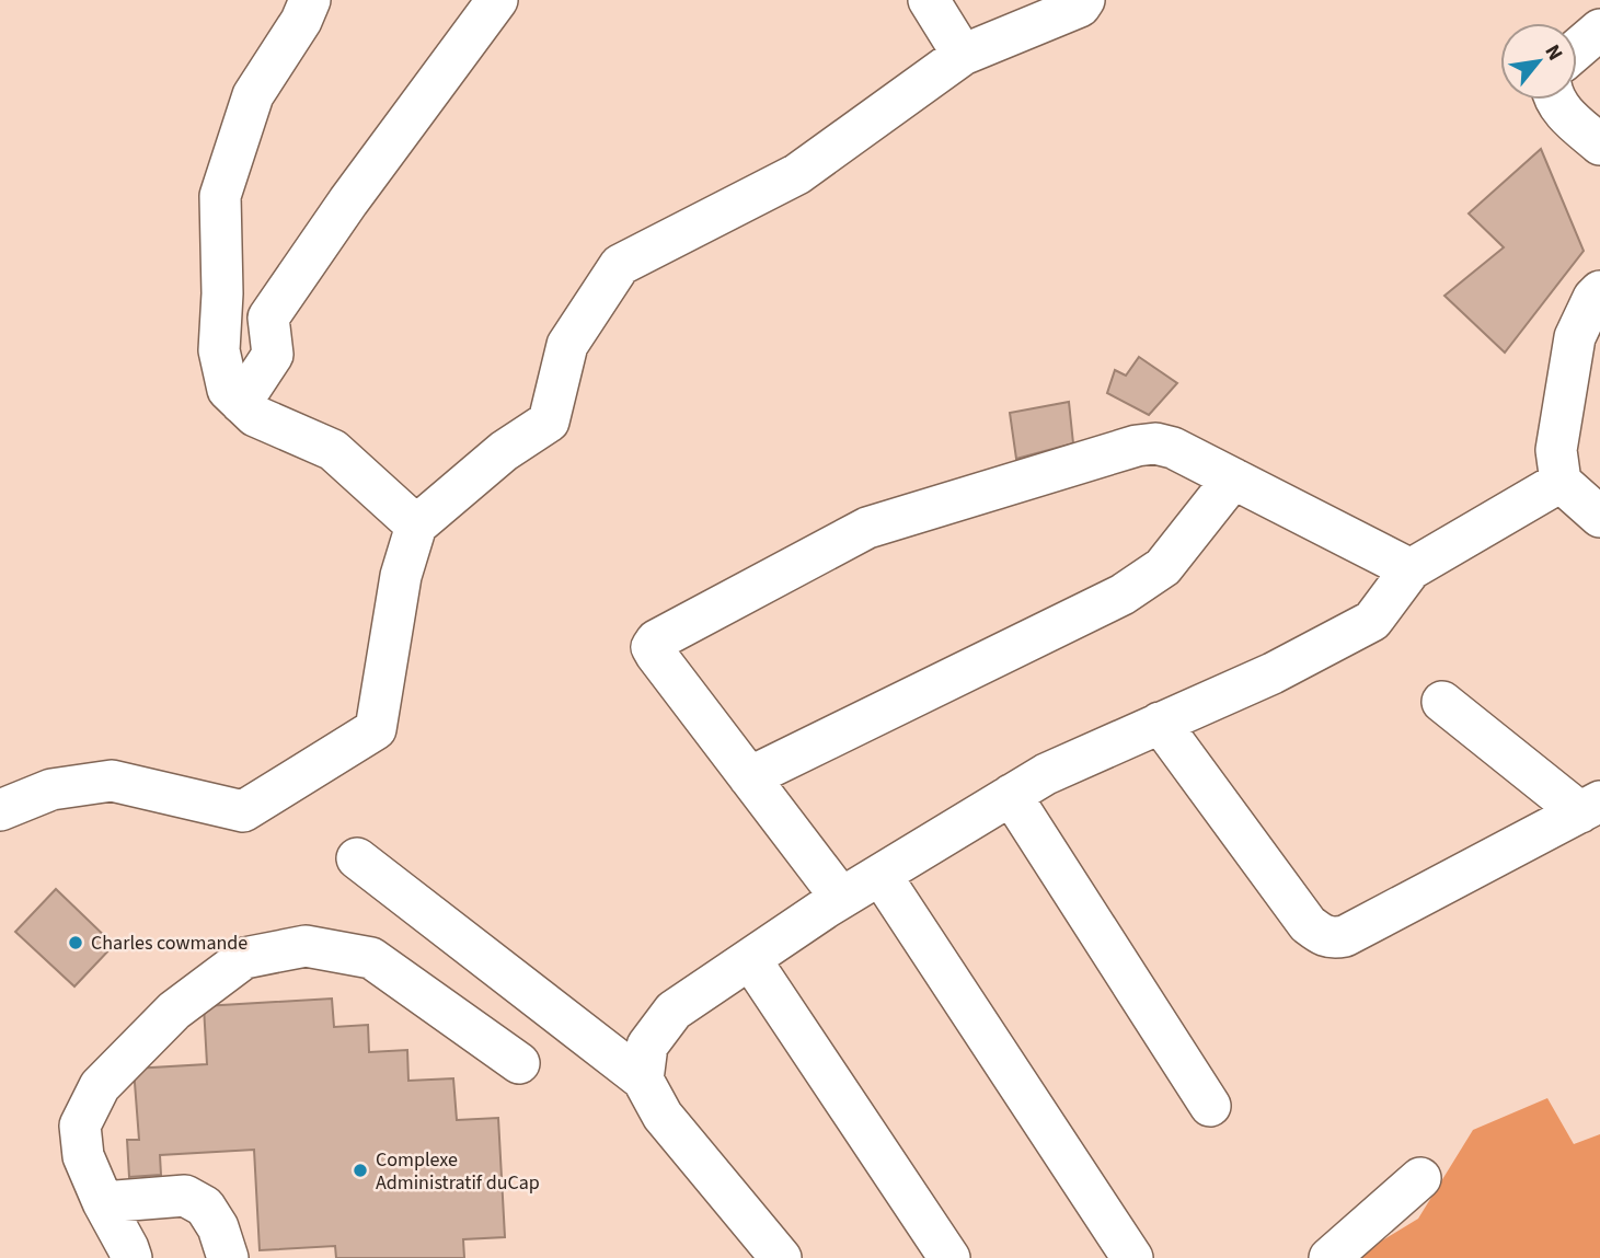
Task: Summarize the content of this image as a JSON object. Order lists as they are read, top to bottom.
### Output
{
  "places": ["Charles cowmande", "Complexe Administratif duCap"],
  "north": "top right"
}
